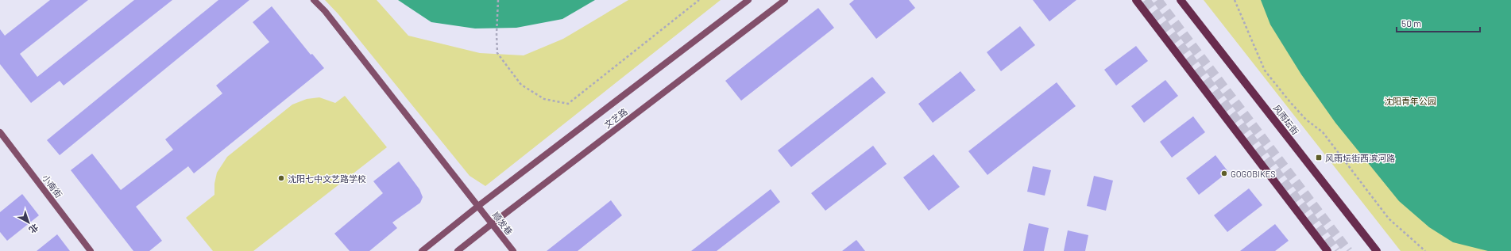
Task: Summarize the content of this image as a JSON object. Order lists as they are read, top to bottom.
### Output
{
  "streets": {
    "main road": [
      "文艺路",
      "风雨坛街",
      "小南街",
      "顺发巷"
    ]
  },
  "crossings": [
    ["文艺路", "顺发巷"]
  ],
  "parks": ["沈阳青年公园"],
  "places": {
    "transit": ["风雨坛街西滨河路"],
    "other": ["GOGOBIKES", "沈阳七中文艺路学校"]
  },
  "scale_bar": "50 m",
  "north": "bottom right"
}
